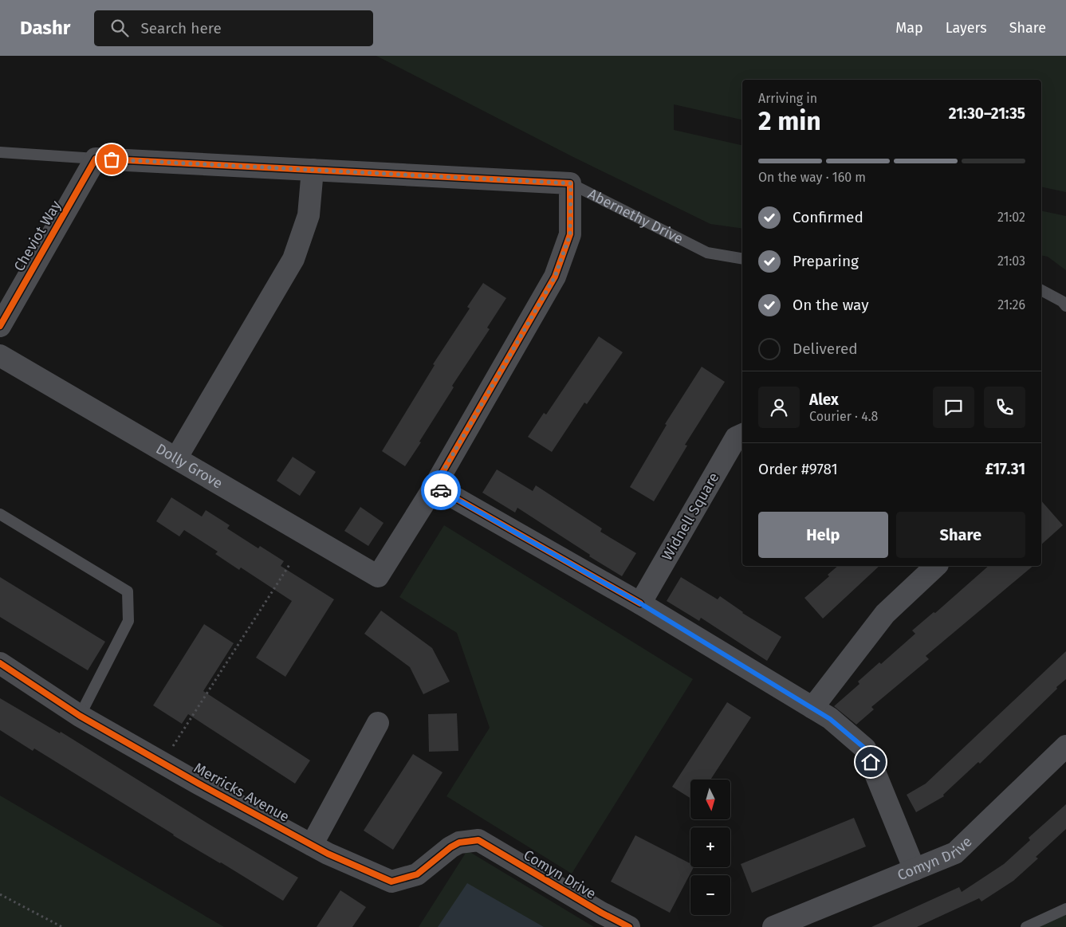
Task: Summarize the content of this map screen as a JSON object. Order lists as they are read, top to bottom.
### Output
{
  "streets": {
    "street": [
      "Abernethy Drive",
      "Cheviot Way",
      "Dolly Grove",
      "Widnell Square",
      "Merricks Avenue",
      "Comyn Drive"
    ]
  },
  "crossings": [
    ["Abernethy Drive", "Cheviot Way"],
    ["Merricks Avenue", "Comyn Drive"]
  ],
  "north": "bottom",
  "page": {
    "header": "Dashr",
    "search": "Search here",
    "nav": ["Map", "Layers", "Share"],
    "heading": ["2 min", "Arriving in", "21:30–21:35"],
    "panel": [
      "Alex",
      "Courier · 4.8",
      "Order #9781",
      "£17.31"
    ],
    "bar": "On the way · 160 m",
    "list": [
      ["Confirmed", "21:02"],
      ["Preparing", "21:03"],
      ["On the way", "21:26"],
      "Delivered"
    ],
    "buttons": ["Help", "Share"],
    "map_buttons": ["+", "−"]
  }
}
